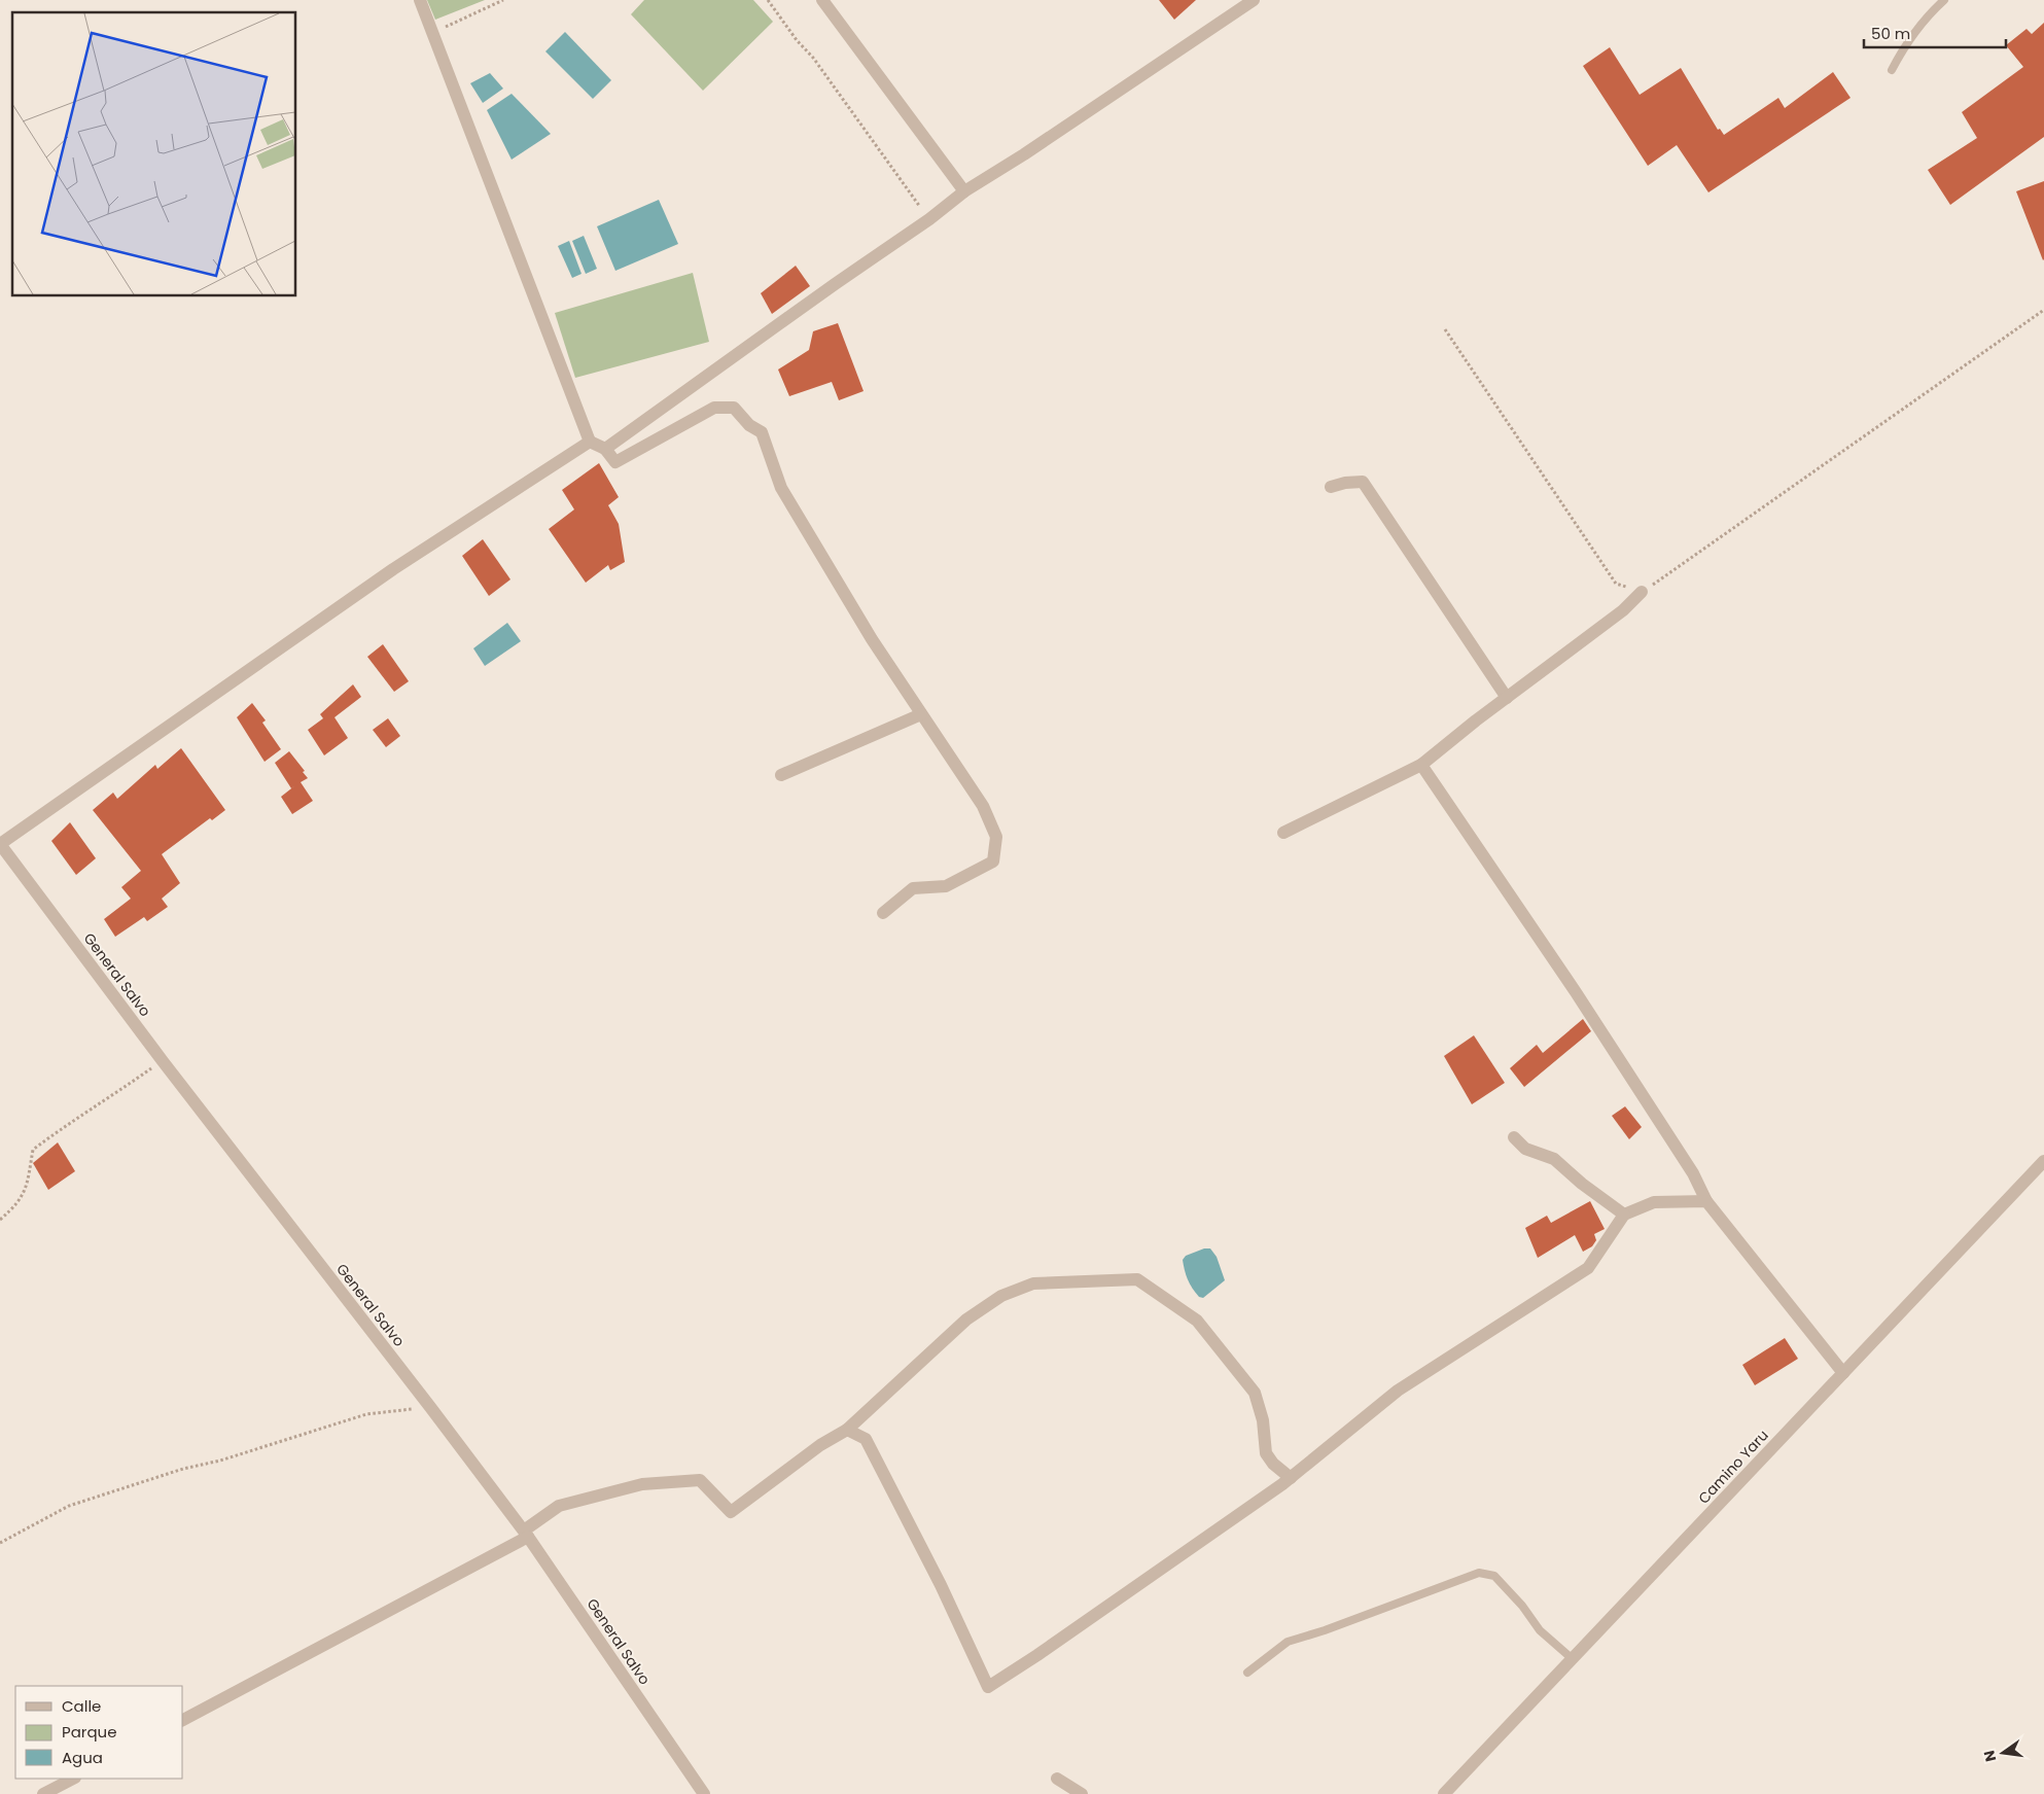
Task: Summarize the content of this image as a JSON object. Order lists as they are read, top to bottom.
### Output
{
  "streets": {
    "street": ["General Salvo", "Camino Yaru"]
  },
  "legend": ["Calle", "Parque", "Agua"],
  "scale_bar": "50 m",
  "north": "left"
}
